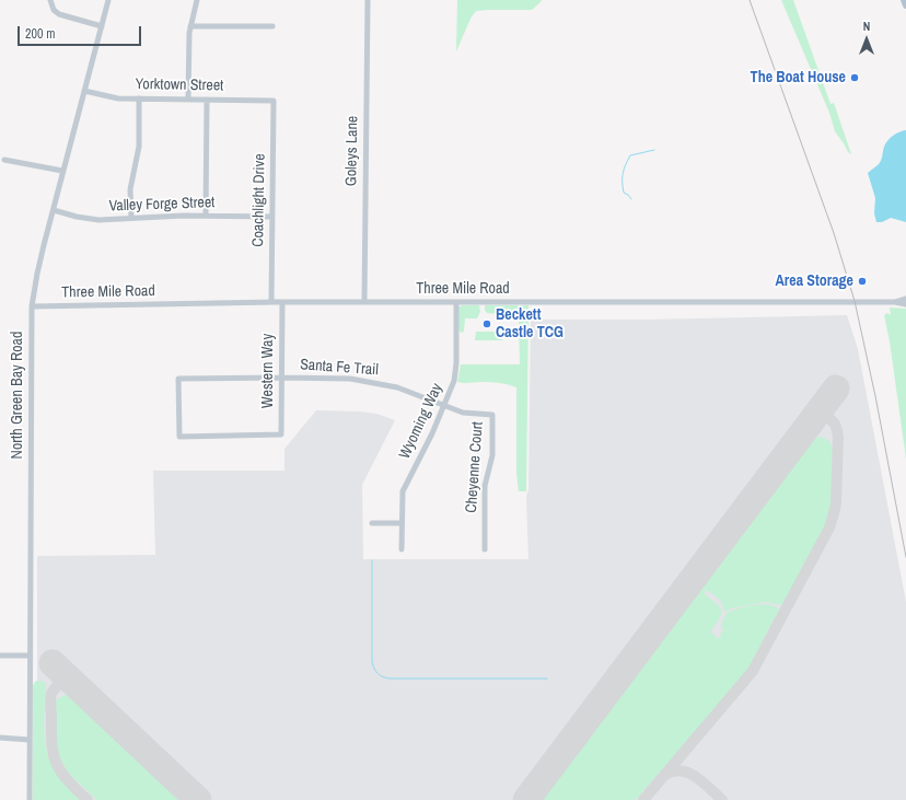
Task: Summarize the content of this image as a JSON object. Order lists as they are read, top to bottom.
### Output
{
  "streets": {
    "street": [
      "Yorktown Street",
      "Goleys Lane",
      "Coachlight Drive",
      "Valley Forge Street",
      "Three Mile Road",
      "Santa Fe Trail",
      "Western Way",
      "North Green Bay Road",
      "Wyoming Way",
      "Cheyenne Court"
    ]
  },
  "crossings": [
    ["Yorktown Street", "Coachlight Drive"],
    ["Yorktown Street", "North Green Bay Road"],
    ["Goleys Lane", "Three Mile Road"],
    ["Coachlight Drive", "Valley Forge Street"],
    ["Coachlight Drive", "Three Mile Road"],
    ["Valley Forge Street", "North Green Bay Road"],
    ["Three Mile Road", "Western Way"],
    ["Three Mile Road", "North Green Bay Road"],
    ["Three Mile Road", "Wyoming Way"],
    ["Santa Fe Trail", "Western Way"],
    ["Santa Fe Trail", "Wyoming Way"],
    ["Santa Fe Trail", "Cheyenne Court"]
  ],
  "places": ["The Boat House", "Area Storage", "Beckett Castle TCG"],
  "scale_bar": "200 m",
  "north": "top"
}
